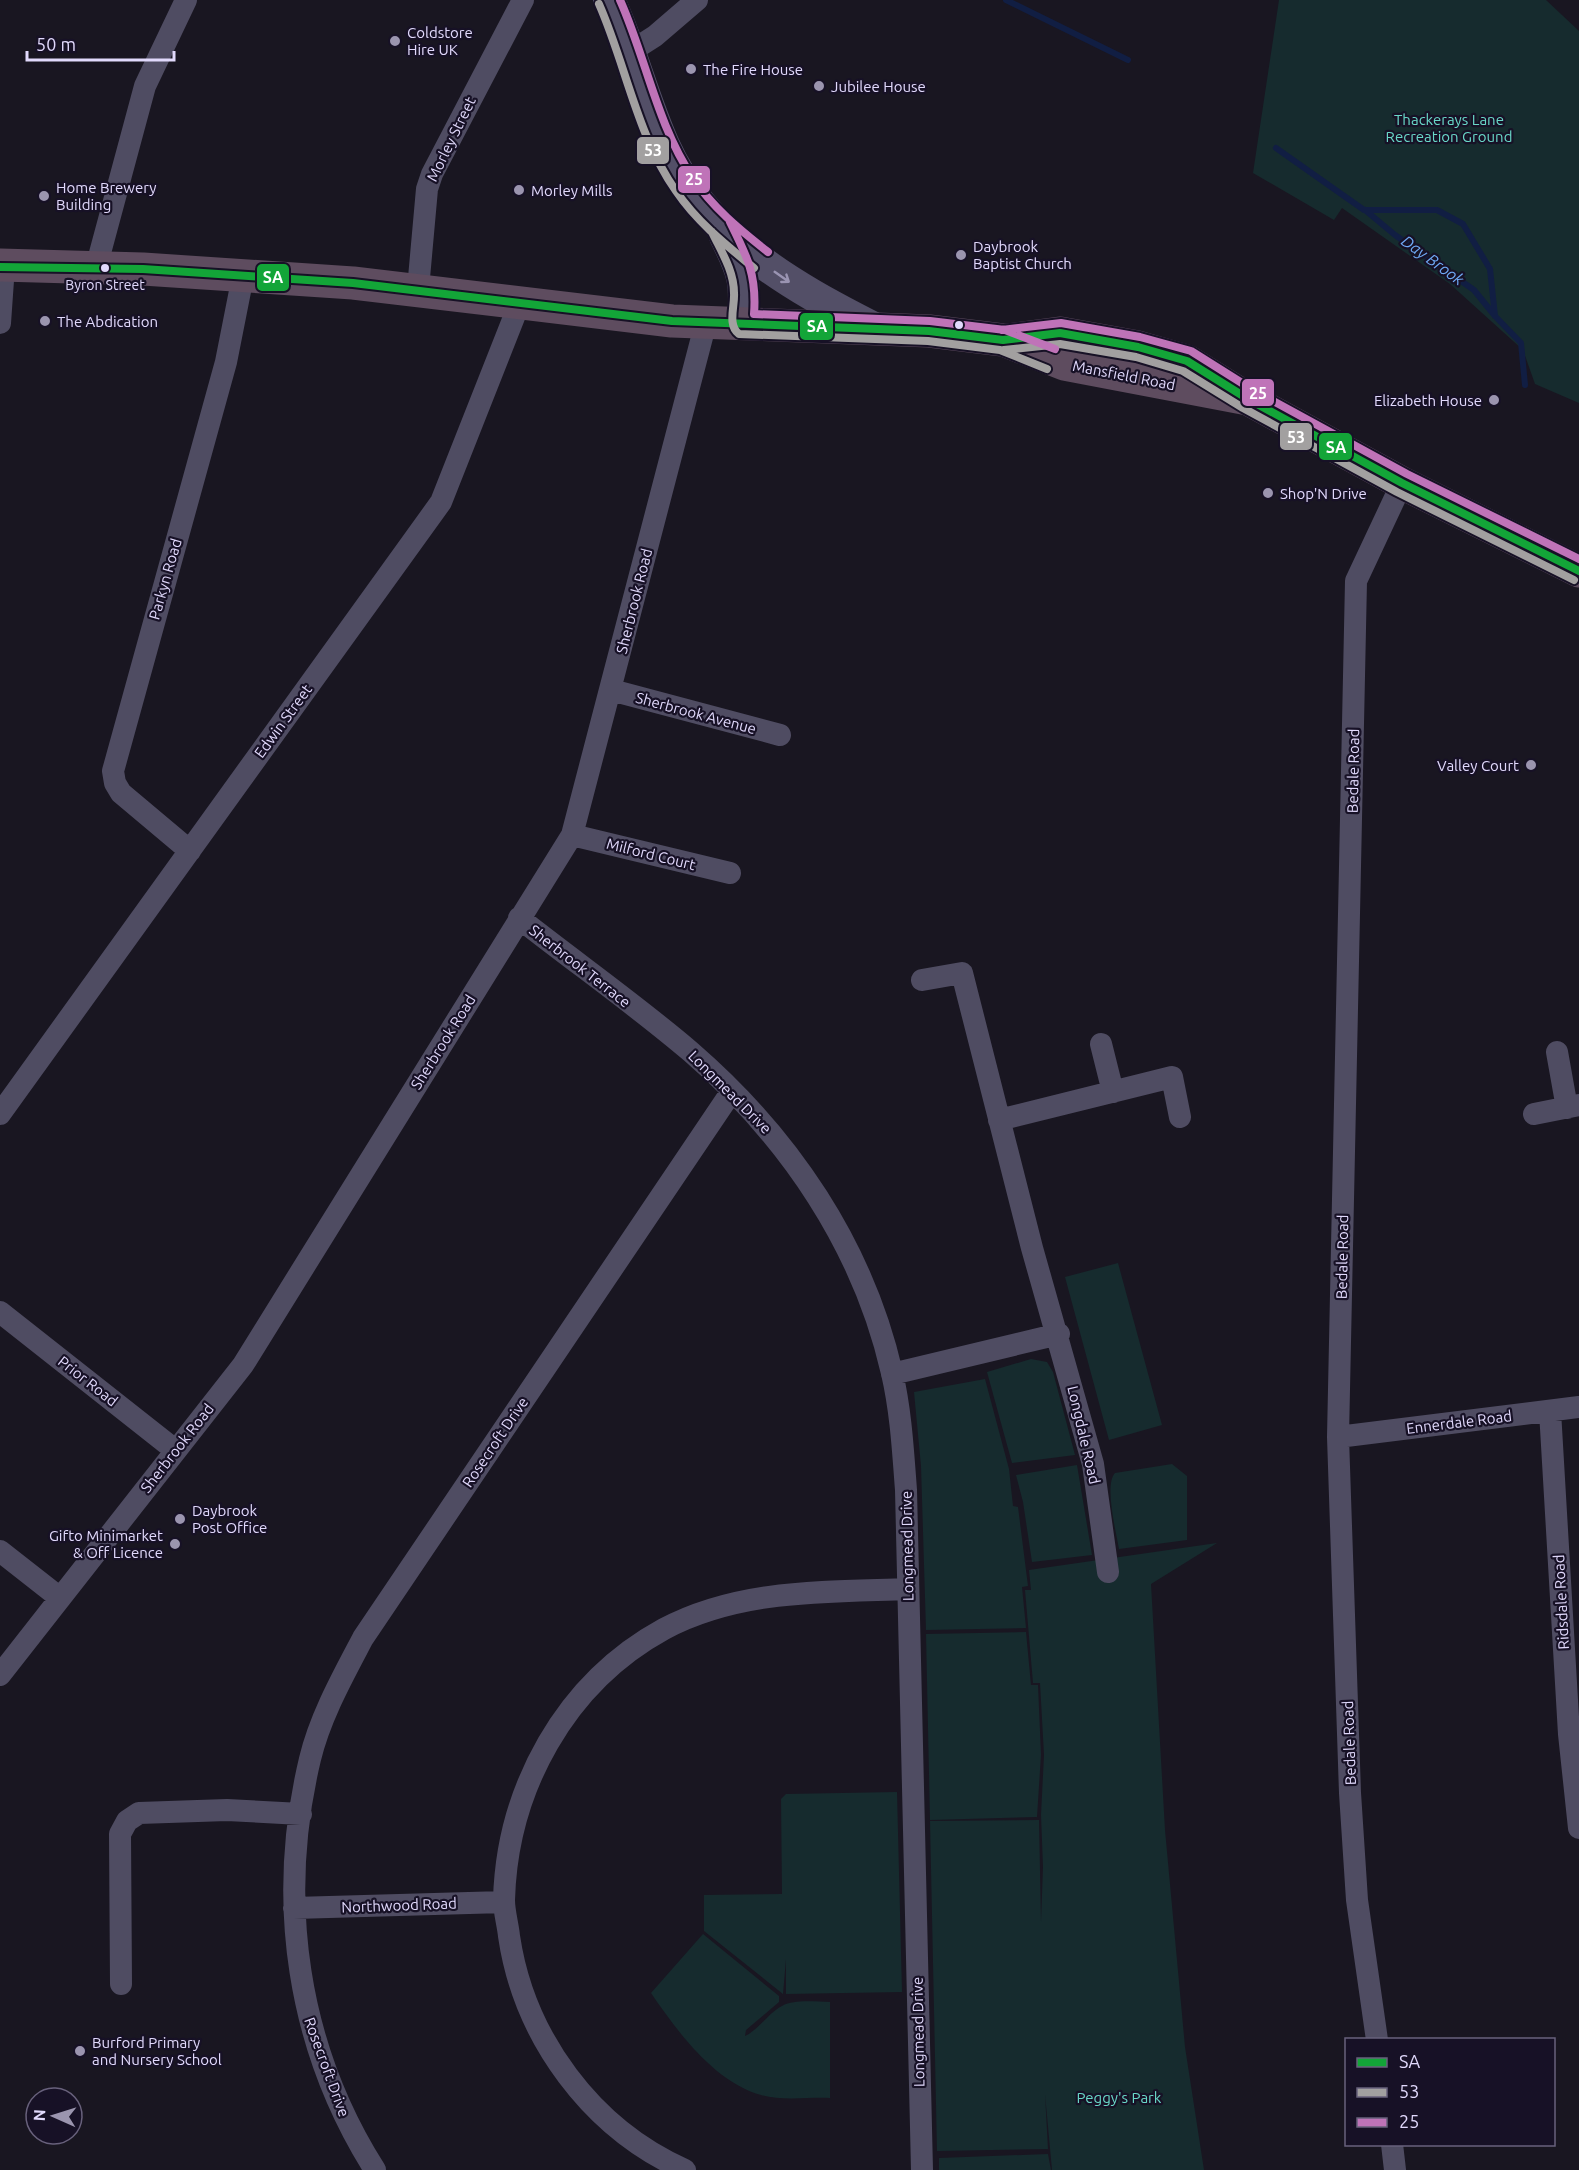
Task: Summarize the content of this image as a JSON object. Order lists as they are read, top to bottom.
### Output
{
  "streets": {
    "highway": ["Mansfield Road"],
    "street": [
      "Morley Street",
      "Parkyn Road",
      "Sherbrook Road",
      "Sherbrook Avenue",
      "Edwin Street",
      "Bedale Road",
      "Milford Court",
      "Sherbrook Terrace",
      "Longmead Drive",
      "Prior Road",
      "Ennerdale Road",
      "Longdale Road",
      "Rosecroft Drive",
      "Ridsdale Road",
      "Northwood Road"
    ]
  },
  "crossings": [
    ["Morley Street", "Mansfield Road"],
    ["Mansfield Road", "Parkyn Road"],
    ["Mansfield Road", "Sherbrook Road"],
    ["Mansfield Road", "Edwin Street"],
    ["Mansfield Road", "Bedale Road"],
    ["Parkyn Road", "Edwin Street"],
    ["Sherbrook Road", "Sherbrook Avenue"],
    ["Sherbrook Road", "Milford Court"],
    ["Sherbrook Road", "Sherbrook Terrace"],
    ["Sherbrook Road", "Prior Road"],
    ["Bedale Road", "Ennerdale Road"],
    ["Sherbrook Terrace", "Longmead Drive"],
    ["Longmead Drive", "Rosecroft Drive"],
    ["Ennerdale Road", "Ridsdale Road"],
    ["Rosecroft Drive", "Northwood Road"]
  ],
  "water": ["Day Brook"],
  "parks": ["Thackerays Lane Recreation Ground", "Peggy's Park"],
  "places": [
    "Coldstore Hire UK",
    "The Fire House",
    "Jubilee House",
    "Morley Mills",
    "Home Brewery Building",
    "Daybrook Baptist Church",
    "Byron Street",
    "The Abdication",
    "Elizabeth House",
    "Shop'N Drive",
    "Valley Court",
    "Daybrook Post Office",
    "Gifto Minimarket & Off Licence",
    "Burford Primary and Nursery School"
  ],
  "lines": ["transit line 25", "transit line 53", "transit line SA"],
  "legend": ["SA", "53", "25"],
  "scale_bar": "50 m",
  "north": "left"
}
